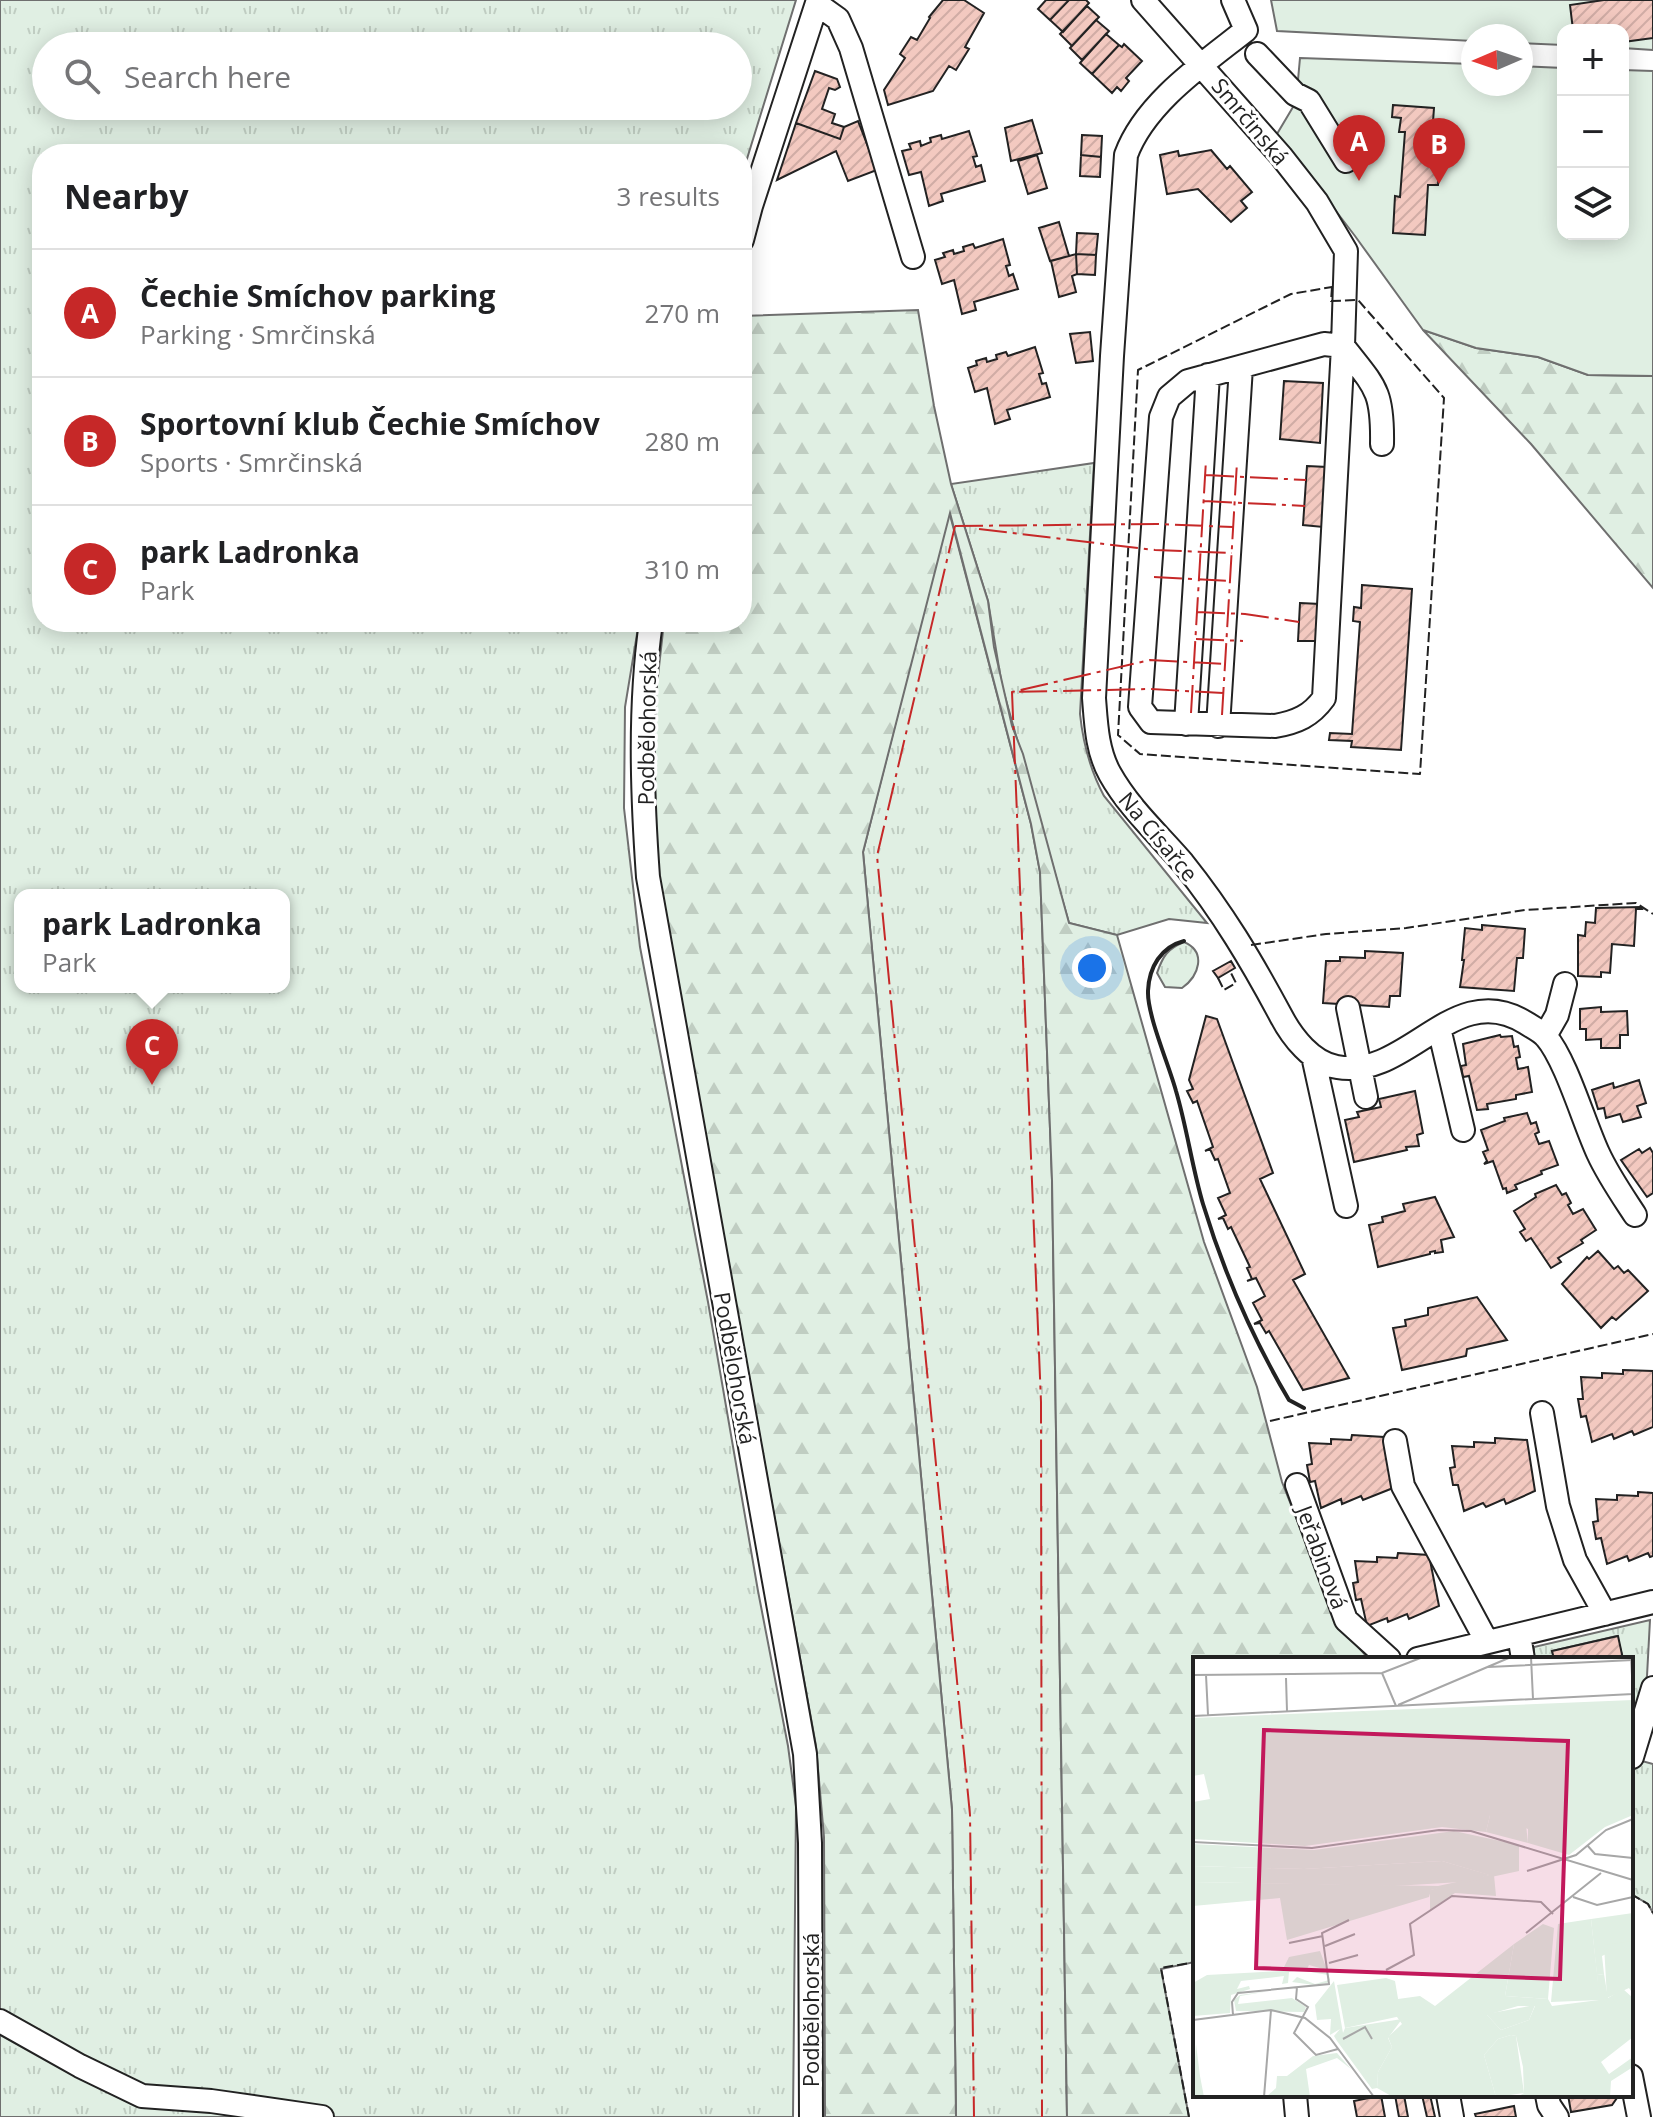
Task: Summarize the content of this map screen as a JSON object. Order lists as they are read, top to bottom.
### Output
{
  "streets": {
    "street": [
      "Smrčinská",
      "Podbělohorská",
      "Na Císařce",
      "Jeřabinová"
    ]
  },
  "crossings": [
    ["Smrčinská", "Na Císařce"]
  ],
  "north": "left",
  "page": {
    "map_buttons": ["+", "−"],
    "search": "Search here",
    "pins": ["A", "B", "C"],
    "heading": ["Nearby", "3 results"],
    "list": [
      {
        "mark": "A",
        "name": "Čechie Smíchov parking",
        "note": "Parking · Smrčinská",
        "value": "270 m"
      },
      {
        "mark": "B",
        "name": "Sportovní klub Čechie Smíchov",
        "note": "Sports · Smrčinská",
        "value": "280 m"
      },
      {
        "mark": "C",
        "name": "park Ladronka",
        "note": "Park",
        "value": "310 m"
      }
    ],
    "popup": ["park Ladronka", "Park"]
  }
}
